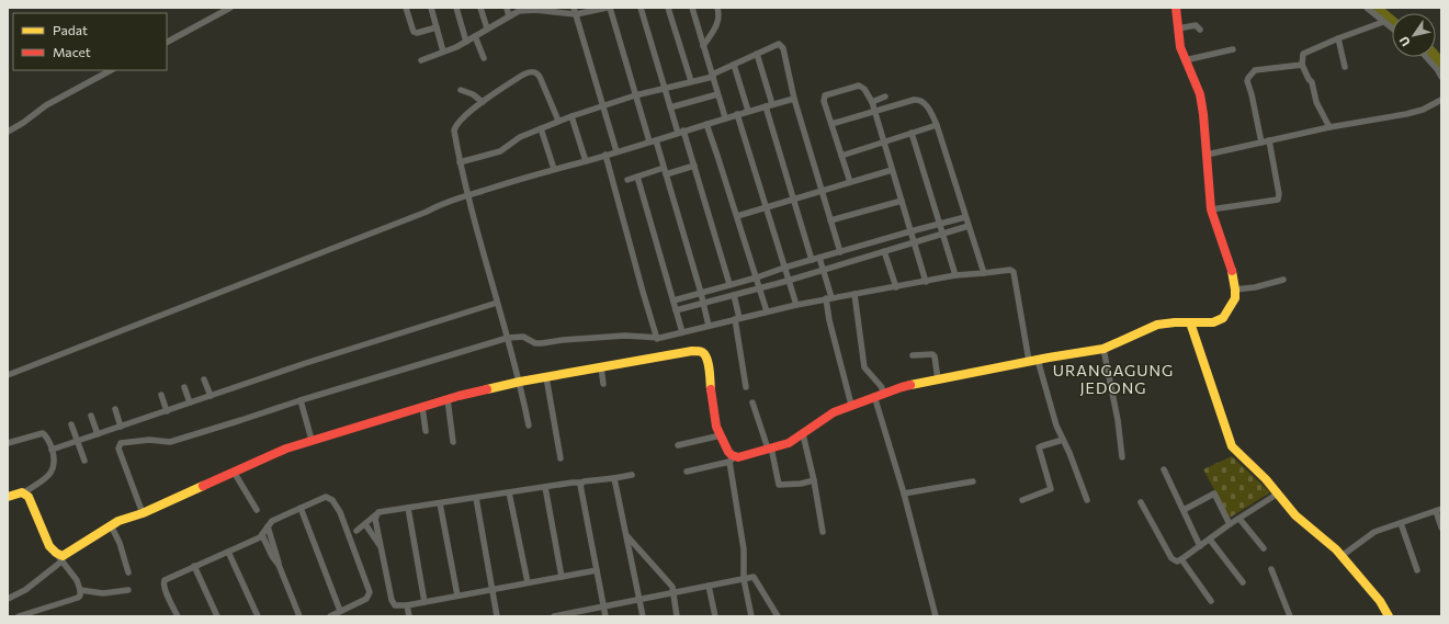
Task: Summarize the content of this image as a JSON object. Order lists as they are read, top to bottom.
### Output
{
  "districts": ["URANGAGUNG JEDONG"],
  "legend": ["Padat", "Macet"],
  "north": "bottom left"
}
